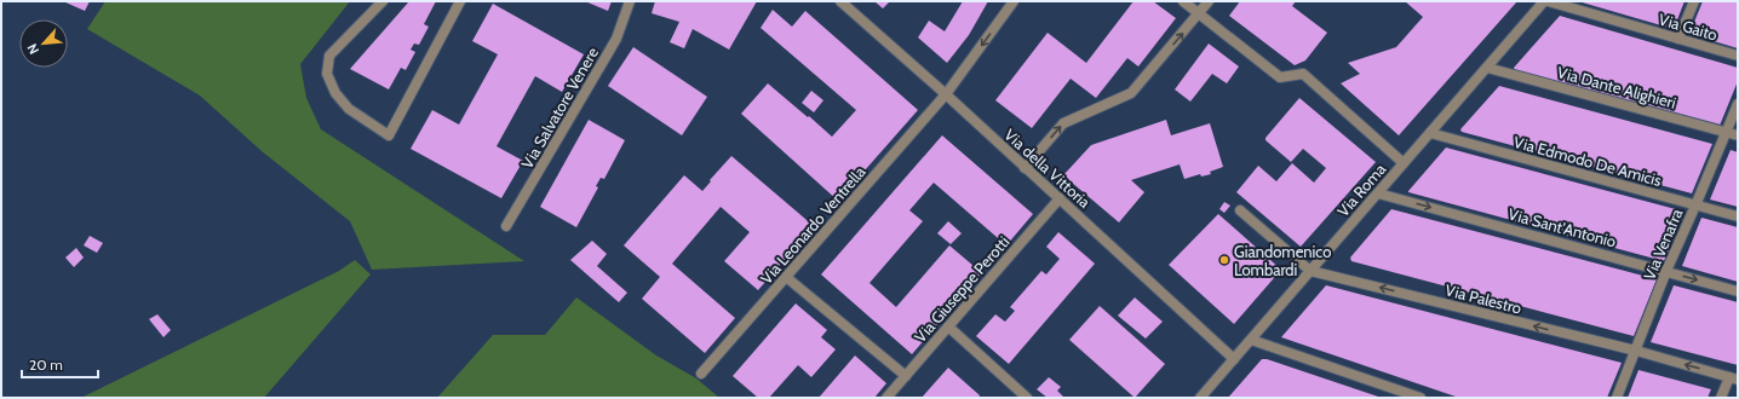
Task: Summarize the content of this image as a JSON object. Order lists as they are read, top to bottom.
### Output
{
  "streets": {
    "street": [
      "Via Gaito",
      "Via Dante Alighieri",
      "Via Salvatore Venere",
      "Via Edmodo De Amicis",
      "Via della Vittoria",
      "Via Roma",
      "Via Leonardo Ventrella",
      "Via Sant'Antonio",
      "Via Venafra",
      "Via Giuseppe Perotti",
      "Via Palestro"
    ]
  },
  "crossings": [
    ["Via Gaito", "Via Roma"],
    ["Via Dante Alighieri", "Via Roma"],
    ["Via Dante Alighieri", "Via Venafra"],
    ["Via Edmodo De Amicis", "Via Roma"],
    ["Via Edmodo De Amicis", "Via Venafra"],
    ["Via della Vittoria", "Via Roma"],
    ["Via della Vittoria", "Via Leonardo Ventrella"],
    ["Via della Vittoria", "Via Giuseppe Perotti"],
    ["Via Roma", "Via Sant'Antonio"],
    ["Via Roma", "Via Palestro"],
    ["Via Sant'Antonio", "Via Venafra"],
    ["Via Venafra", "Via Palestro"]
  ],
  "one_way": ["Via Sant'Antonio", "Via Palestro"],
  "places": ["Giandomenico Lombardi"],
  "scale_bar": "20 m",
  "north": "bottom left"
}
